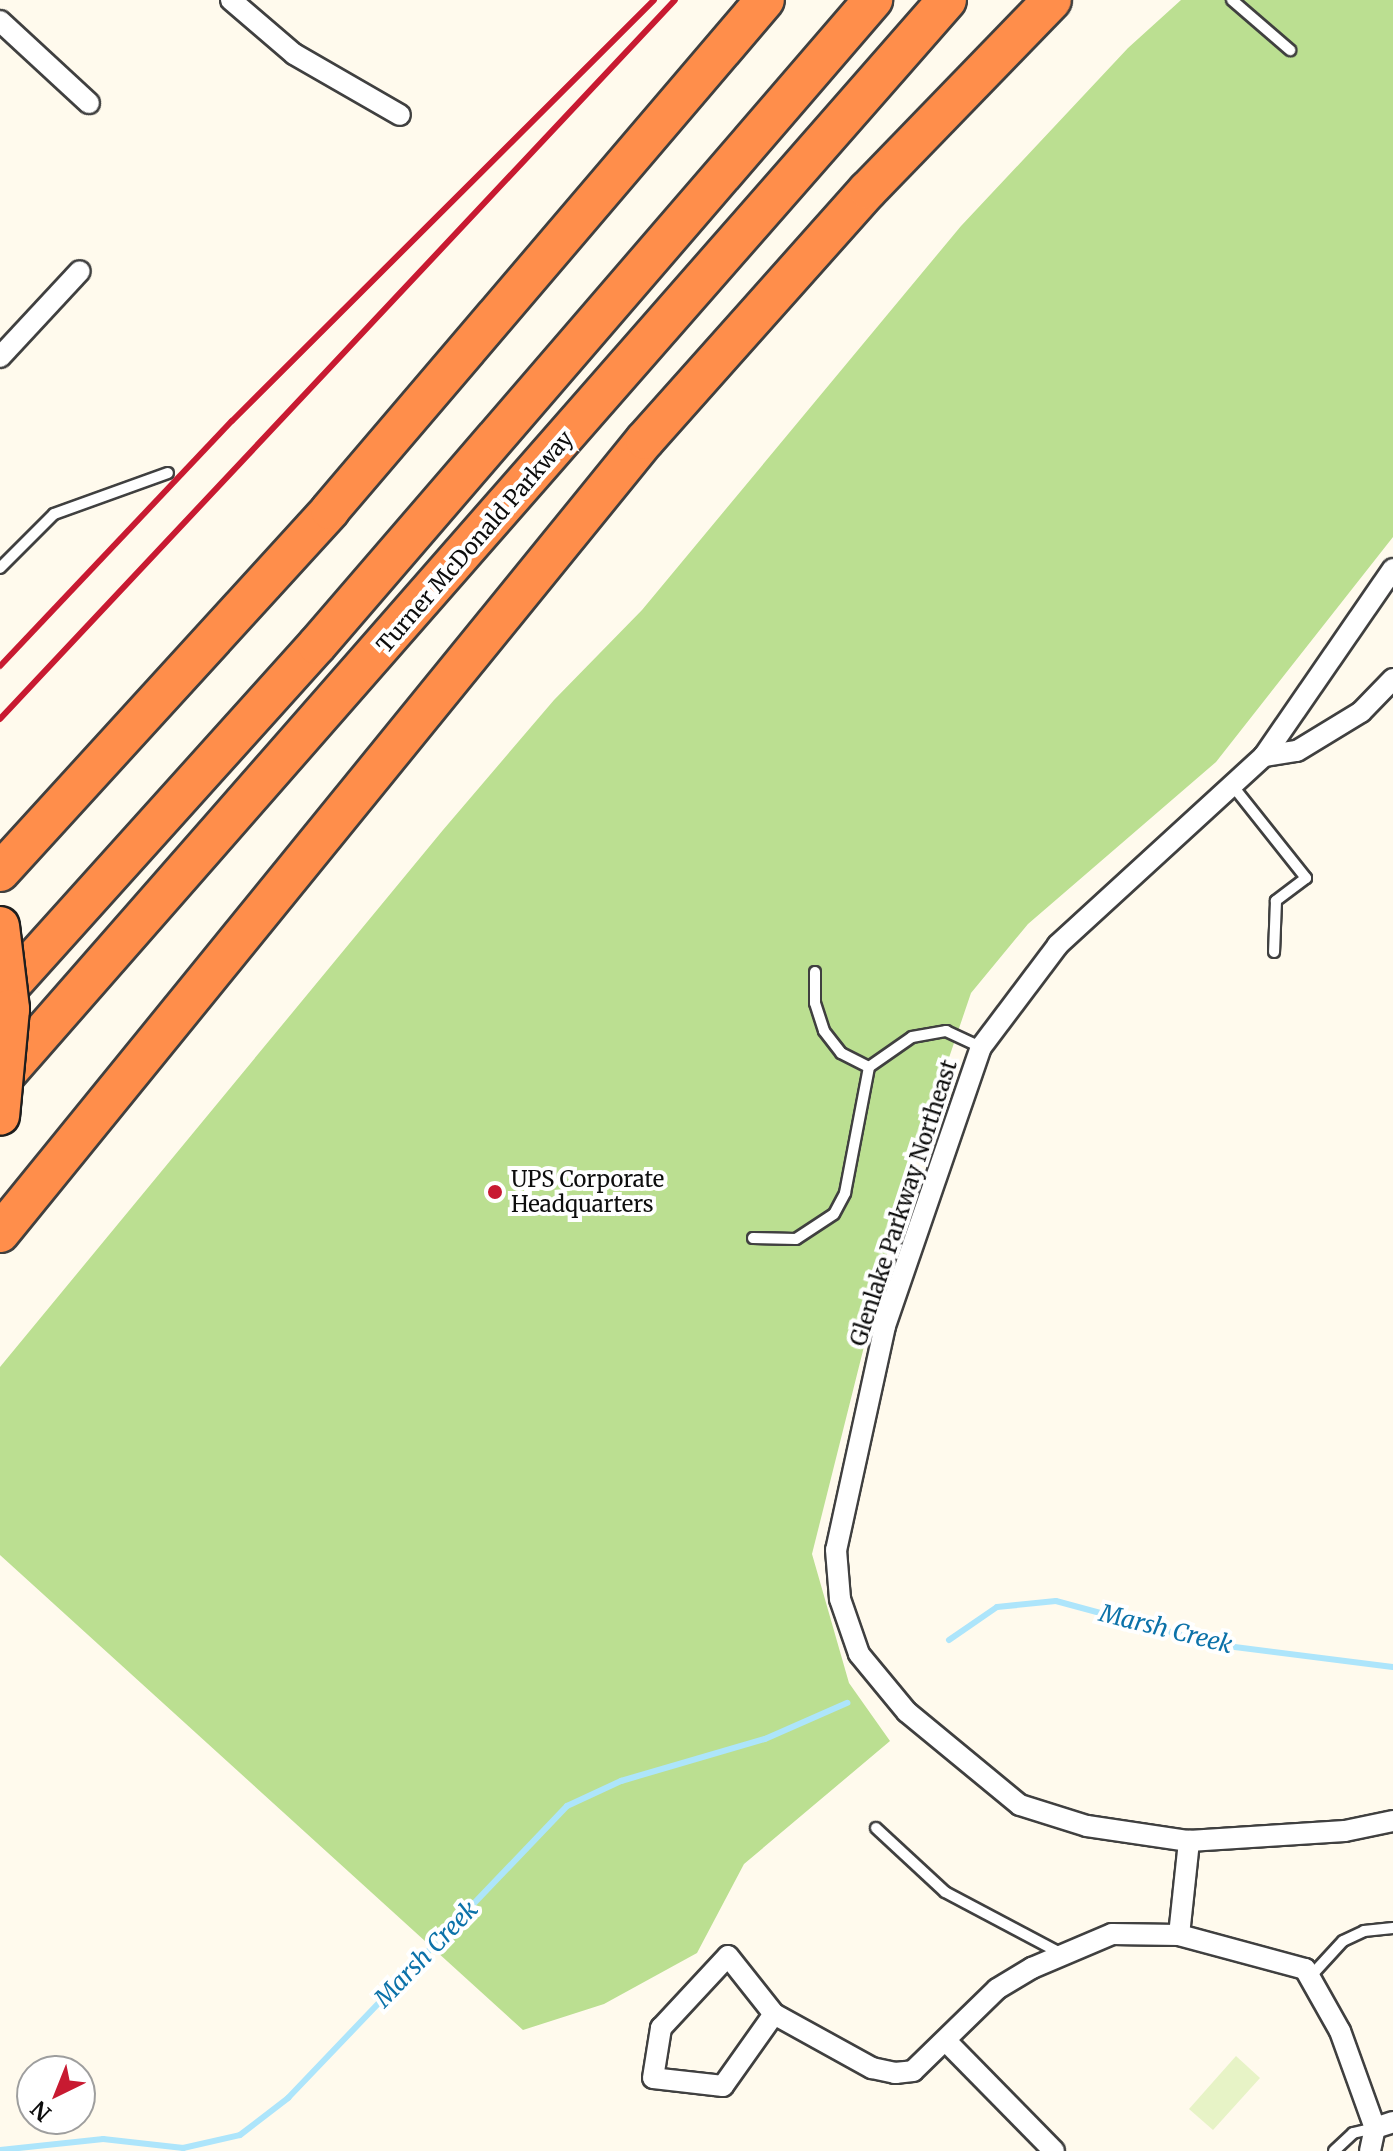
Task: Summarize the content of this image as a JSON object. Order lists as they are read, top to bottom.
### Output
{
  "streets": {
    "highway": ["Turner McDonald Parkway"],
    "street": ["Glenlake Parkway Northeast"]
  },
  "water": ["Marsh Creek"],
  "places": ["UPS Corporate Headquarters"],
  "north": "bottom left"
}
